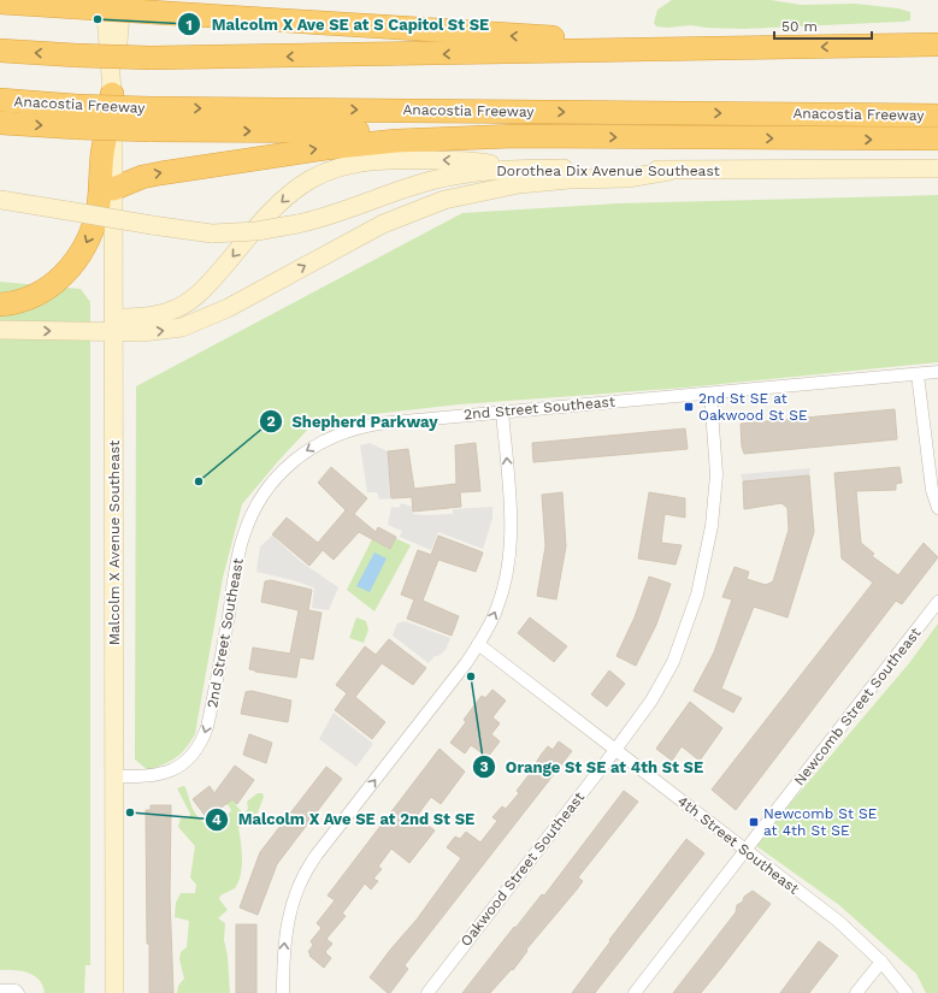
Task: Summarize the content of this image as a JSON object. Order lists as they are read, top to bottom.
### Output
{
  "streets": {
    "highway": ["Anacostia Freeway"],
    "main road": ["Dorothea Dix Avenue Southeast", "Malcolm X Avenue Southeast"],
    "street": [
      "2nd Street Southeast",
      "Newcomb Street Southeast",
      "4th Street Southeast",
      "Oakwood Street Southeast"
    ]
  },
  "crossings": [
    ["2nd Street Southeast", "Malcolm X Avenue Southeast"],
    ["2nd Street Southeast", "Oakwood Street Southeast"],
    ["Newcomb Street Southeast", "4th Street Southeast"],
    ["4th Street Southeast", "Oakwood Street Southeast"]
  ],
  "one_way": ["2nd Street Southeast"],
  "places": {
    "other": [
      "Malcolm X Ave SE at S Capitol St SE",
      "Shepherd Parkway",
      "Orange St SE at 4th St SE",
      "Malcolm X Ave SE at 2nd St SE"
    ],
    "transit": ["2nd St SE at Oakwood St SE", "Newcomb St SE at 4th St SE"]
  },
  "scale_bar": "50 m"
}
